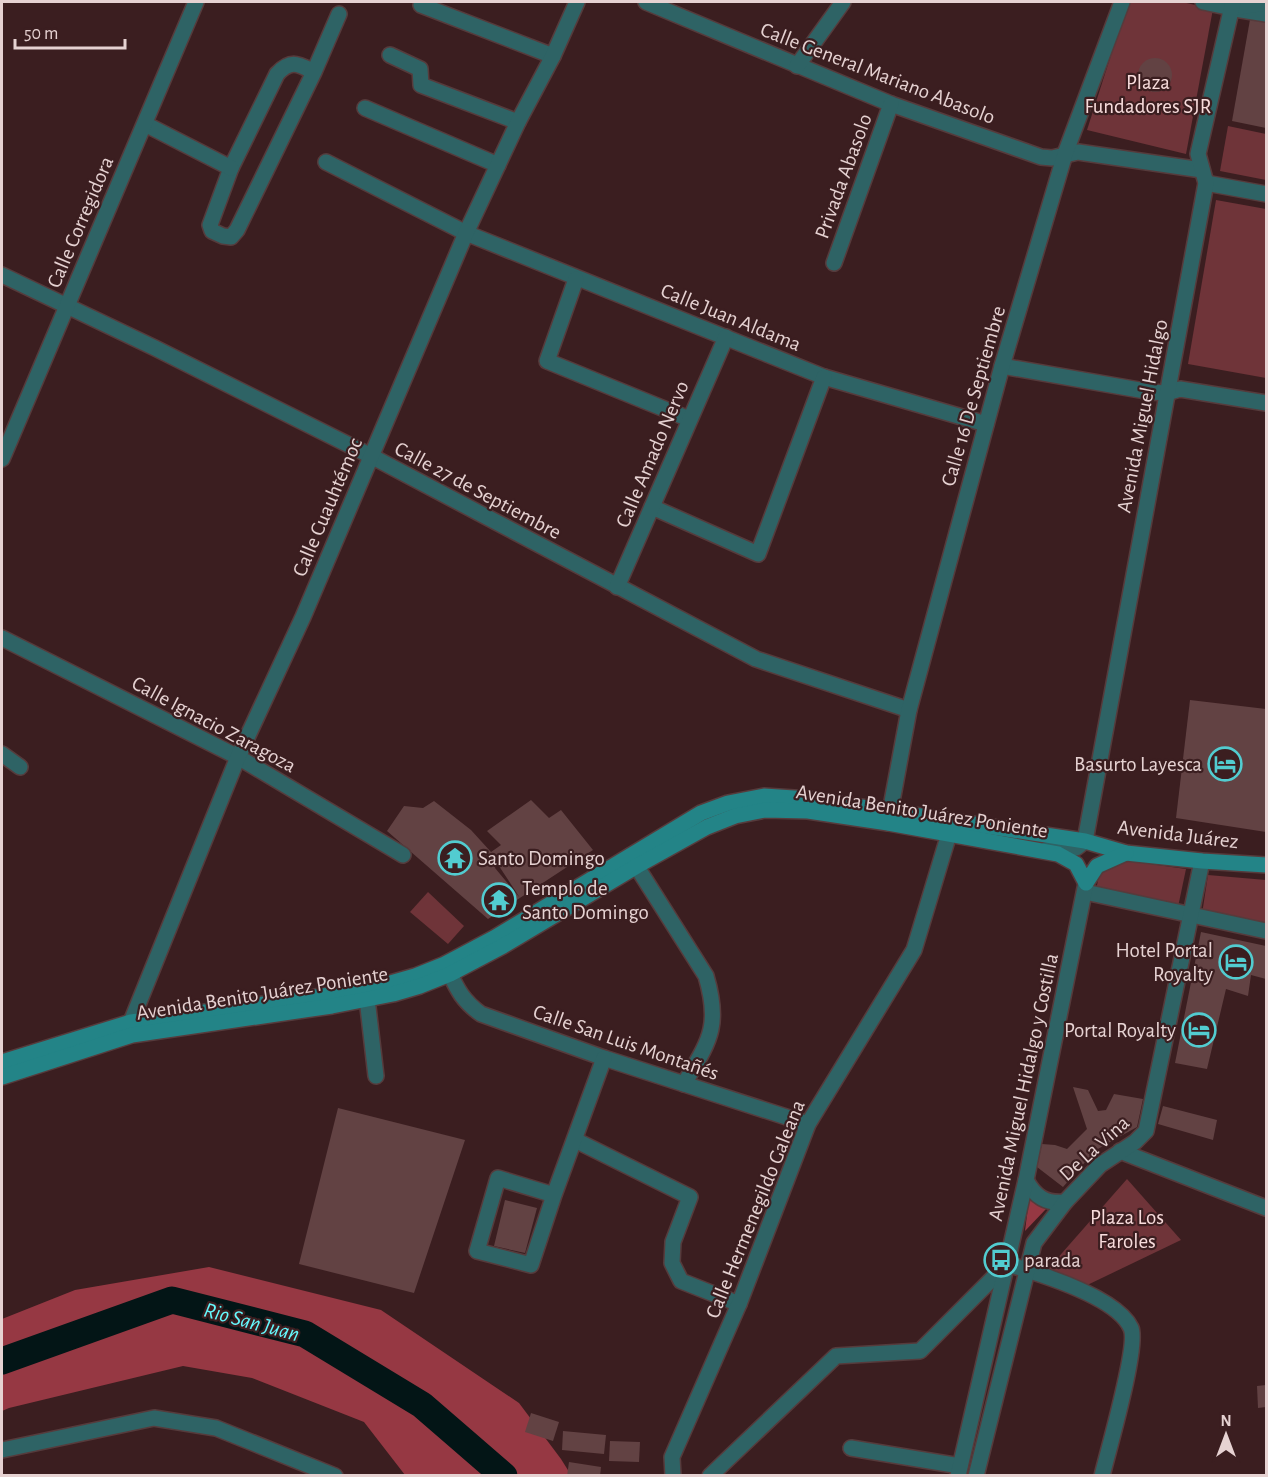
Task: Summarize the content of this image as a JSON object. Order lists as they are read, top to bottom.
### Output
{
  "streets": {
    "main road": ["Avenida Benito Juárez Poniente", "Avenida Juárez"],
    "street": [
      "Calle General Mariano Abasolo",
      "Privada Abasolo",
      "Calle Corregidora",
      "Calle Juan Aldama",
      "Calle 16 De Septiembre",
      "Avenida Miguel Hidalgo",
      "Calle Amado Nervo",
      "Calle 27 de Septiembre",
      "Calle Cuauhtémoc",
      "Calle Ignacio Zaragoza",
      "Calle San Luis Montañés",
      "Avenida Miguel Hidalgo y Costilla",
      "De La Vina",
      "Calle Hermenegildo Galeana"
    ]
  },
  "crossings": [
    ["Calle General Mariano Abasolo", "Privada Abasolo"],
    ["Calle General Mariano Abasolo", "Calle 16 De Septiembre"],
    ["Calle General Mariano Abasolo", "Avenida Miguel Hidalgo"],
    ["Calle Corregidora", "Calle 27 de Septiembre"],
    ["Calle Juan Aldama", "Calle 16 De Septiembre"],
    ["Calle Juan Aldama", "Calle Amado Nervo"],
    ["Calle Juan Aldama", "Calle Cuauhtémoc"],
    ["Calle 16 De Septiembre", "Calle 27 de Septiembre"],
    ["Calle 16 De Septiembre", "Avenida Benito Juárez Poniente"],
    ["Avenida Miguel Hidalgo", "Avenida Benito Juárez Poniente"],
    ["Avenida Miguel Hidalgo", "Avenida Juárez"],
    ["Calle Amado Nervo", "Calle 27 de Septiembre"],
    ["Calle 27 de Septiembre", "Calle Cuauhtémoc"],
    ["Calle Cuauhtémoc", "Calle Ignacio Zaragoza"],
    ["Calle Cuauhtémoc", "Avenida Benito Juárez Poniente"],
    ["Avenida Benito Juárez Poniente", "Avenida Juárez"],
    ["Avenida Benito Juárez Poniente", "Calle San Luis Montañés"],
    ["Avenida Benito Juárez Poniente", "Avenida Miguel Hidalgo y Costilla"],
    ["Avenida Benito Juárez Poniente", "Calle Hermenegildo Galeana"],
    ["Avenida Juárez", "De La Vina"],
    ["Calle San Luis Montañés", "Calle Hermenegildo Galeana"]
  ],
  "water": ["Rio San Juan"],
  "parks": ["Plaza Fundadores SJR", "Plaza Los Faroles"],
  "places": {
    "hotel": ["Basurto Layesca", "Hotel Portal Royalty", "Portal Royalty"],
    "temple": ["Santo Domingo", "Templo de Santo Domingo"],
    "bus stop": ["parada"]
  },
  "scale_bar": "50 m",
  "north": "top"
}
